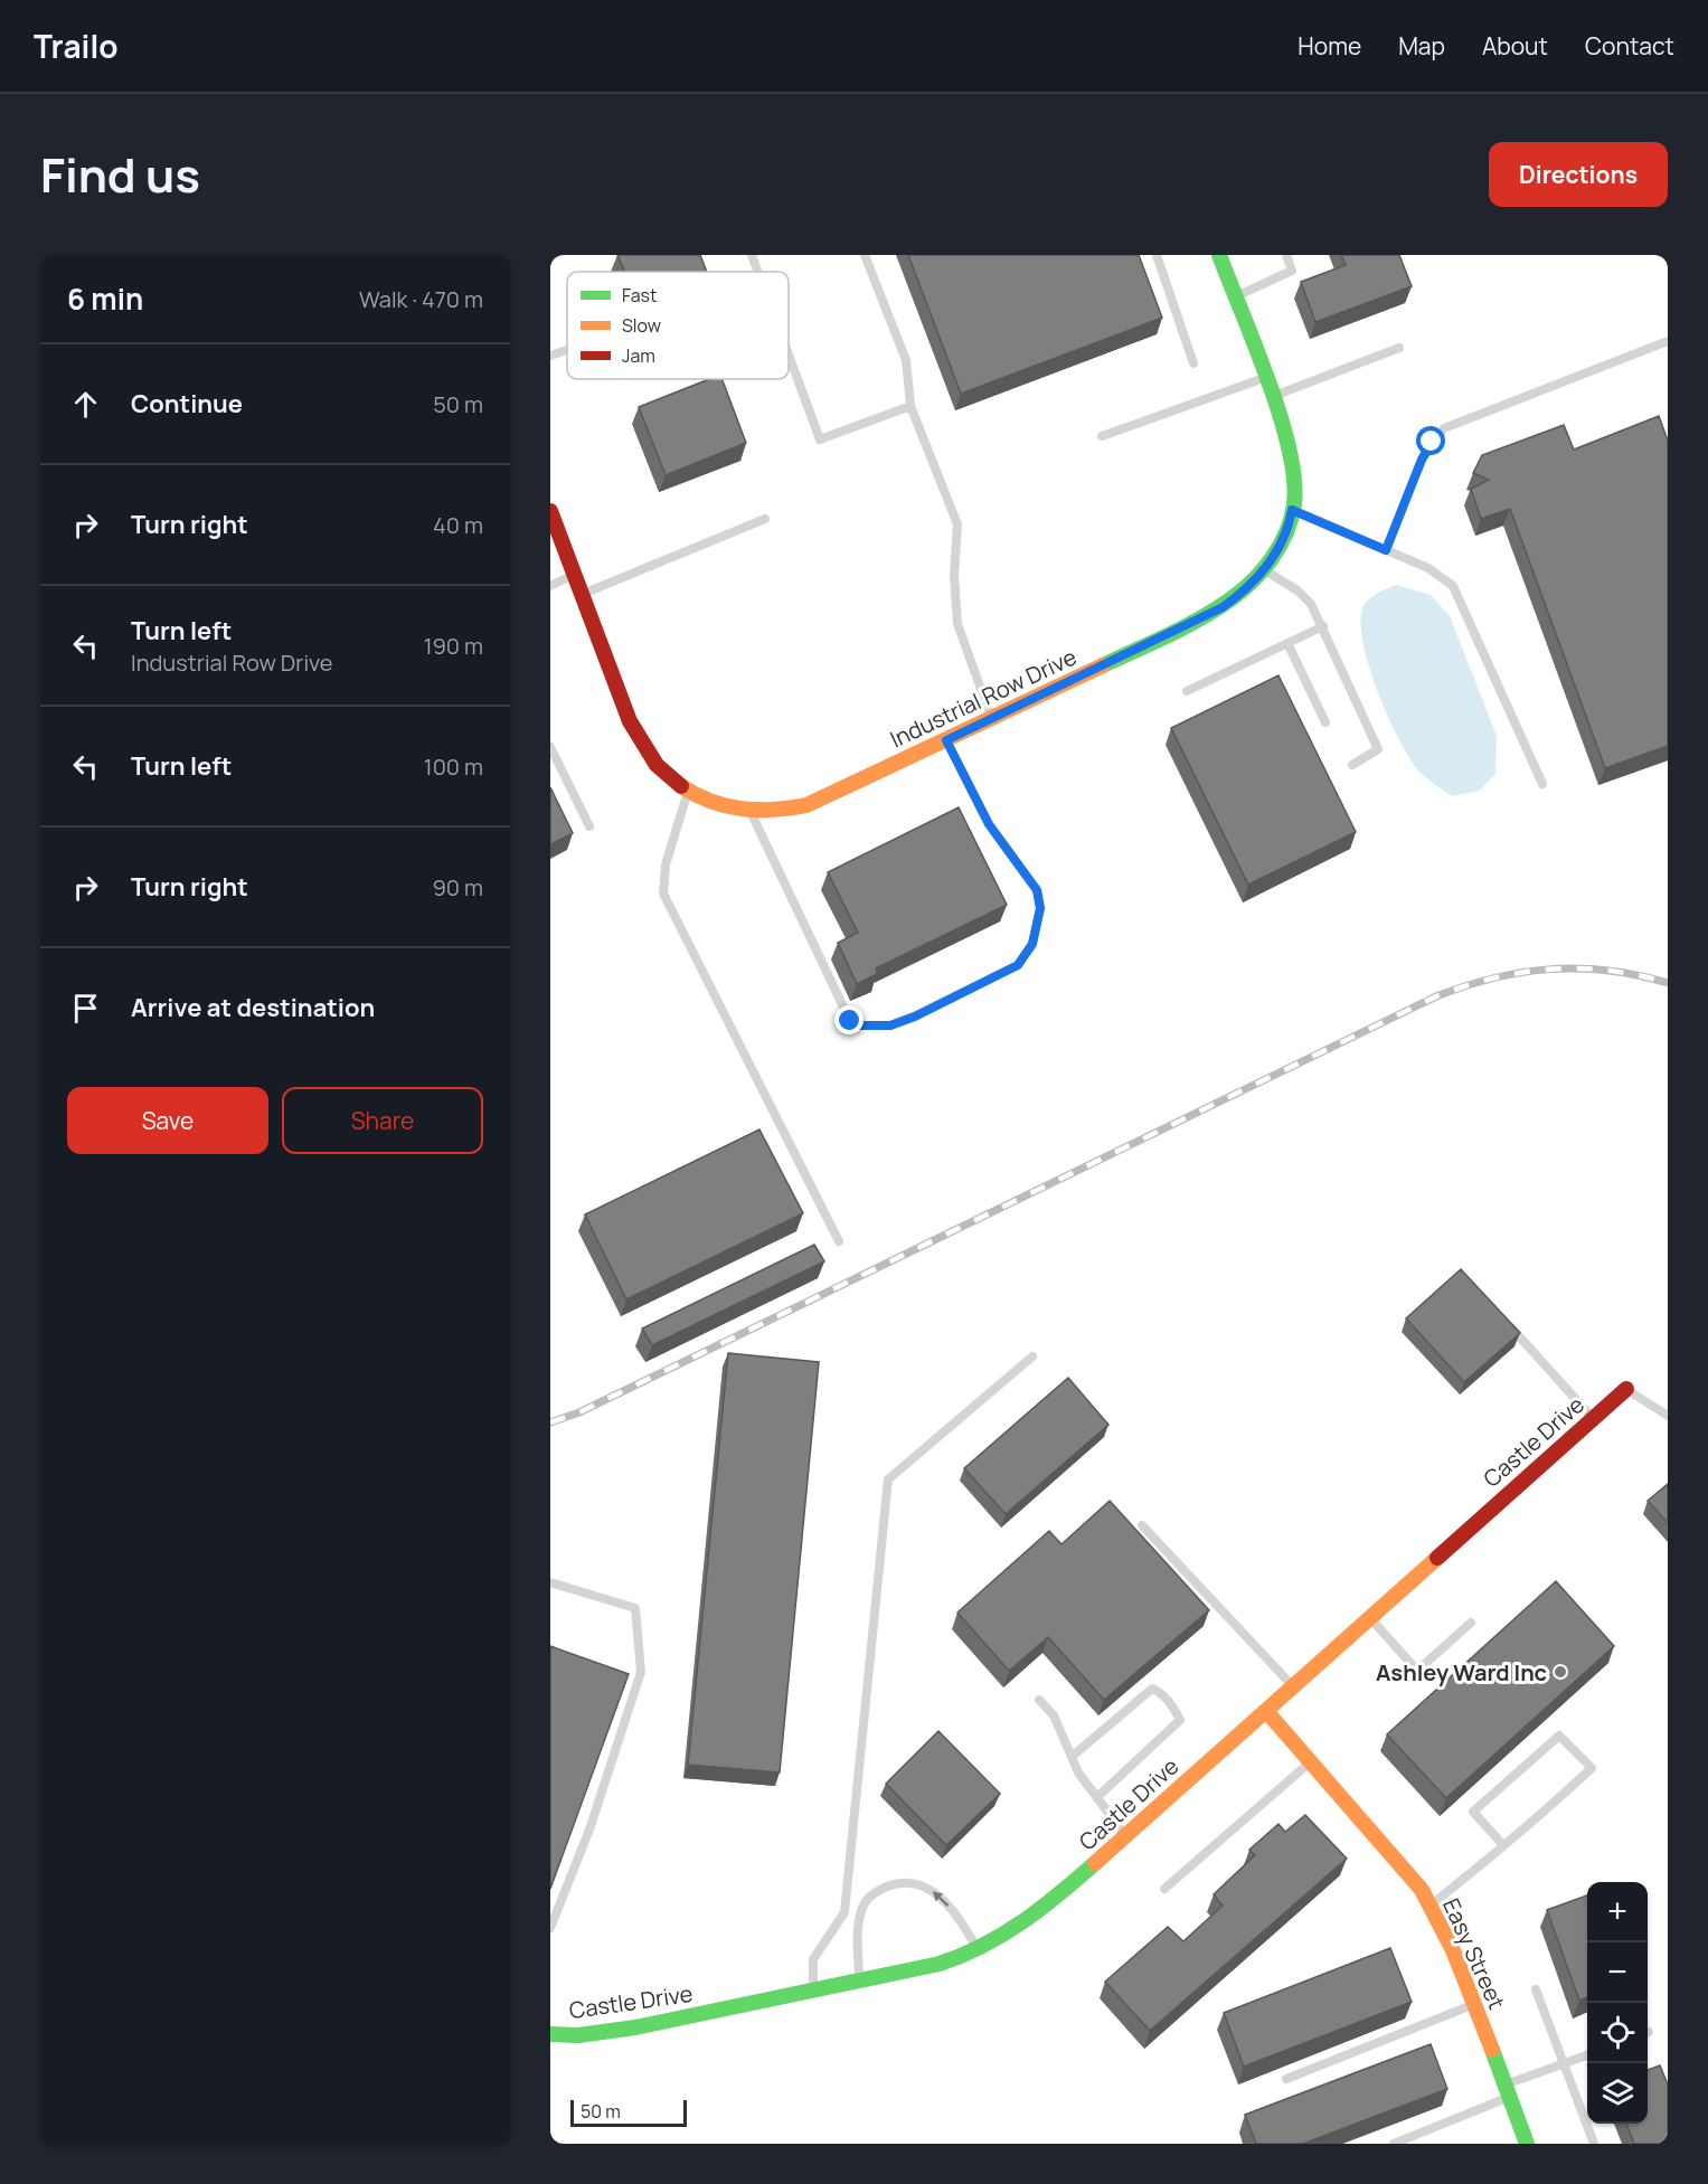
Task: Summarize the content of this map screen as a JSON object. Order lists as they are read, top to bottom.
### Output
{
  "streets": {
    "street": ["Industrial Row Drive", "Castle Drive", "Easy Street"]
  },
  "crossings": [
    ["Castle Drive", "Easy Street"]
  ],
  "places": ["Ashley Ward Inc"],
  "legend": ["Fast", "Slow", "Jam"],
  "scale_bar": "50 m",
  "page": {
    "header": "Trailo",
    "nav": [
      "Home",
      "Map",
      "About",
      "Contact"
    ],
    "title": "Find us",
    "buttons": [
      "Directions",
      ["Save", "Share"]
    ],
    "heading": ["6 min", "Walk · 470 m"],
    "list": [
      ["Continue", "50 m"],
      ["Turn right", "40 m"],
      ["Turn left", "Industrial Row Drive", "190 m"],
      ["Turn left", "100 m"],
      ["Turn right", "90 m"],
      "Arrive at destination"
    ],
    "map_buttons": ["+", "−"],
    "scale": "50 m"
  }
}
